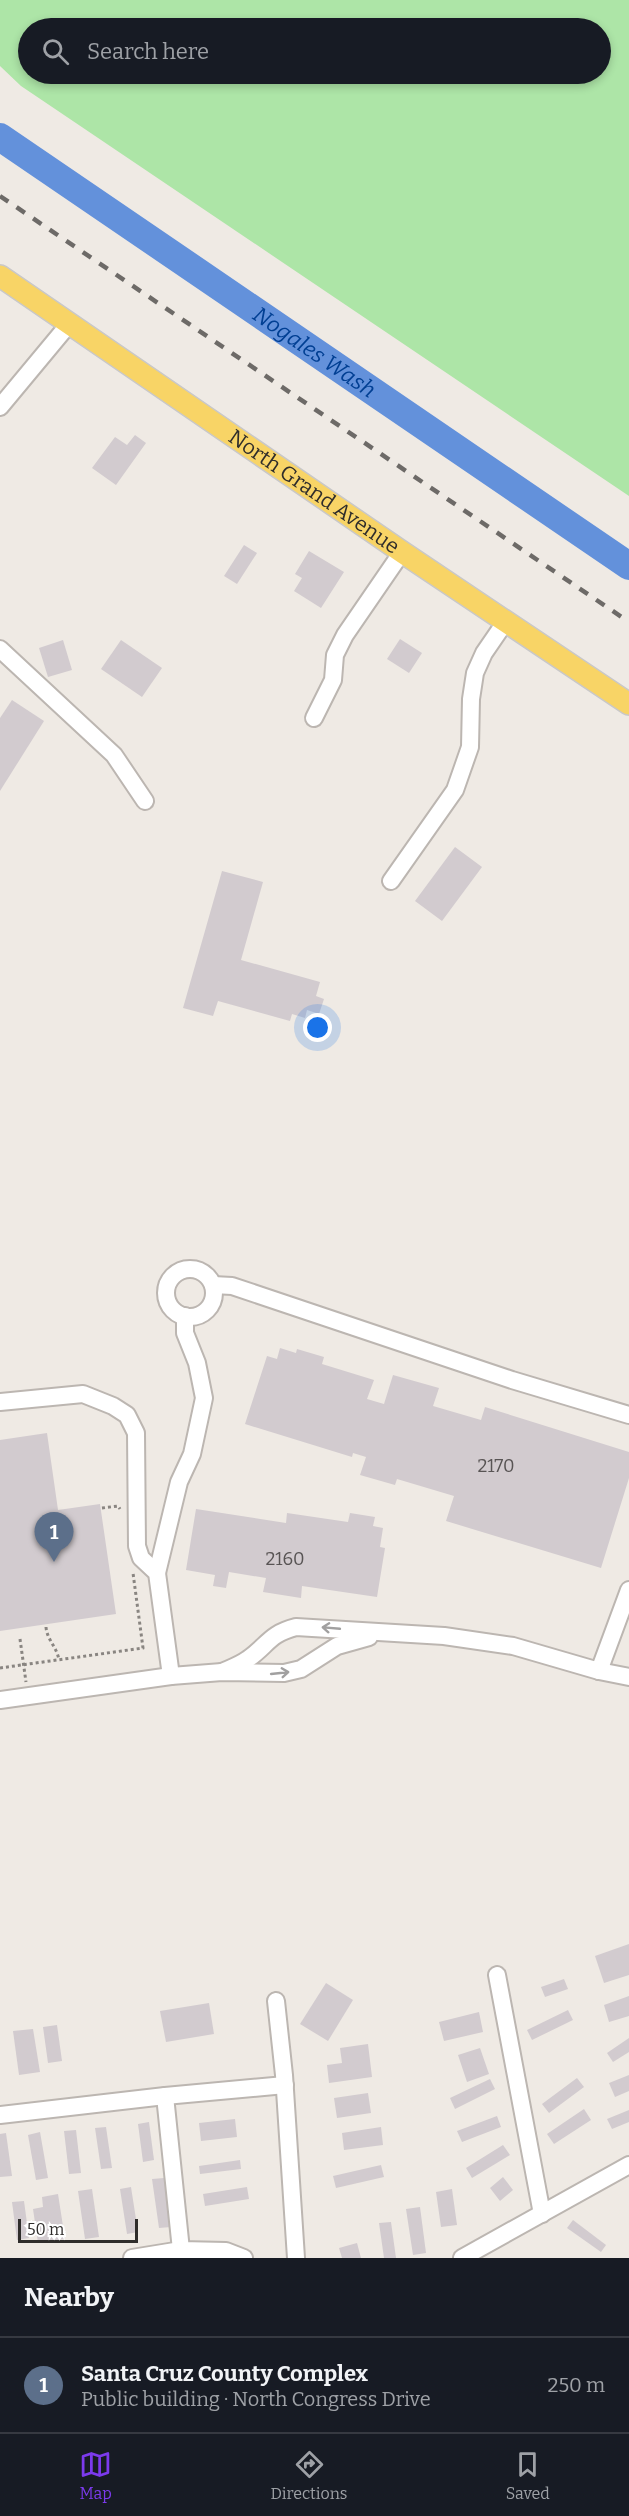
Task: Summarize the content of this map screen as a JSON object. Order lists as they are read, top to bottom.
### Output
{
  "streets": {
    "main road": ["North Grand Avenue"]
  },
  "water": ["Nogales Wash"],
  "house_numbers": ["2170", "2160"],
  "scale_bar": "50 m",
  "page": {
    "search": "Search here",
    "pins": "1",
    "scale": "50 m",
    "heading": "Nearby",
    "list": [
      {
        "mark": "1",
        "name": "Santa Cruz County Complex",
        "note": "Public building · North Congress Drive",
        "value": "250 m"
      }
    ],
    "nav": ["Map", "Directions", "Saved"]
  }
}
